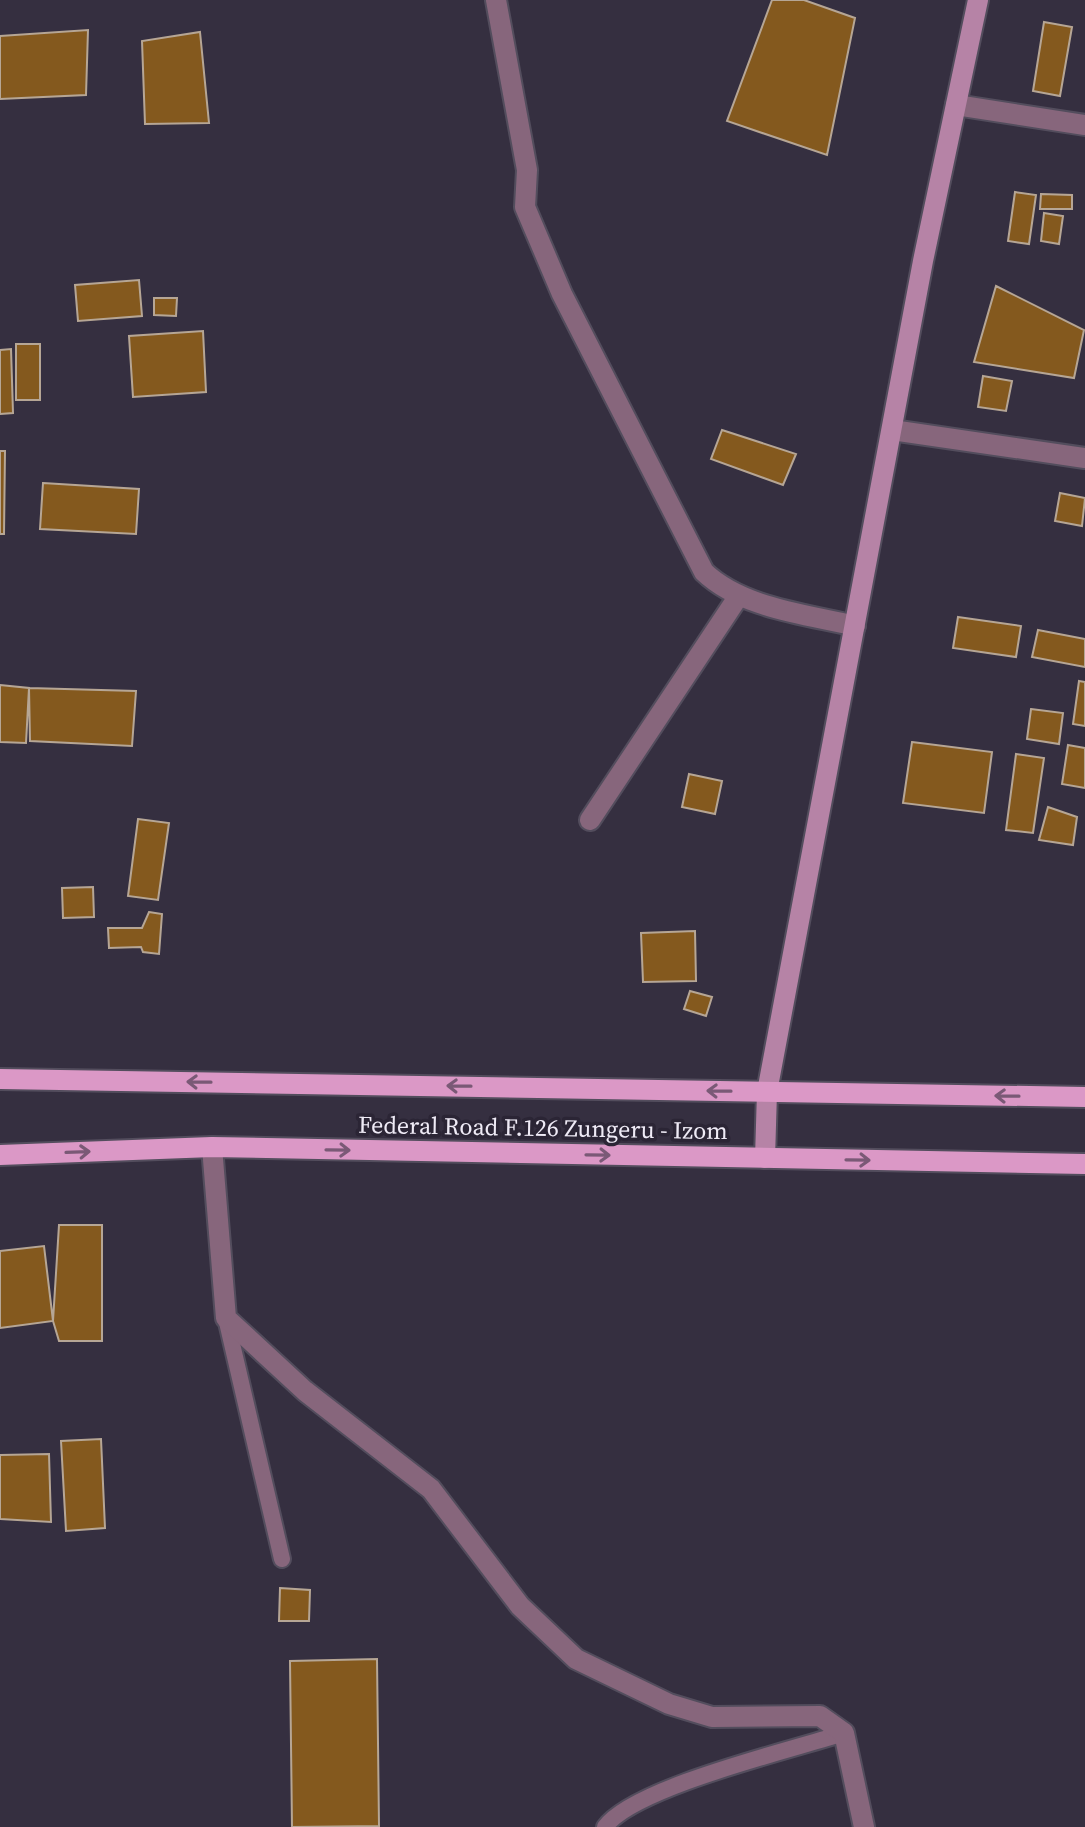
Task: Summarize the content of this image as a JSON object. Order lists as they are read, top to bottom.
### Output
{
  "streets": {
    "main road": ["Federal Road F.126 Zungeru - Izom"]
  }
}
